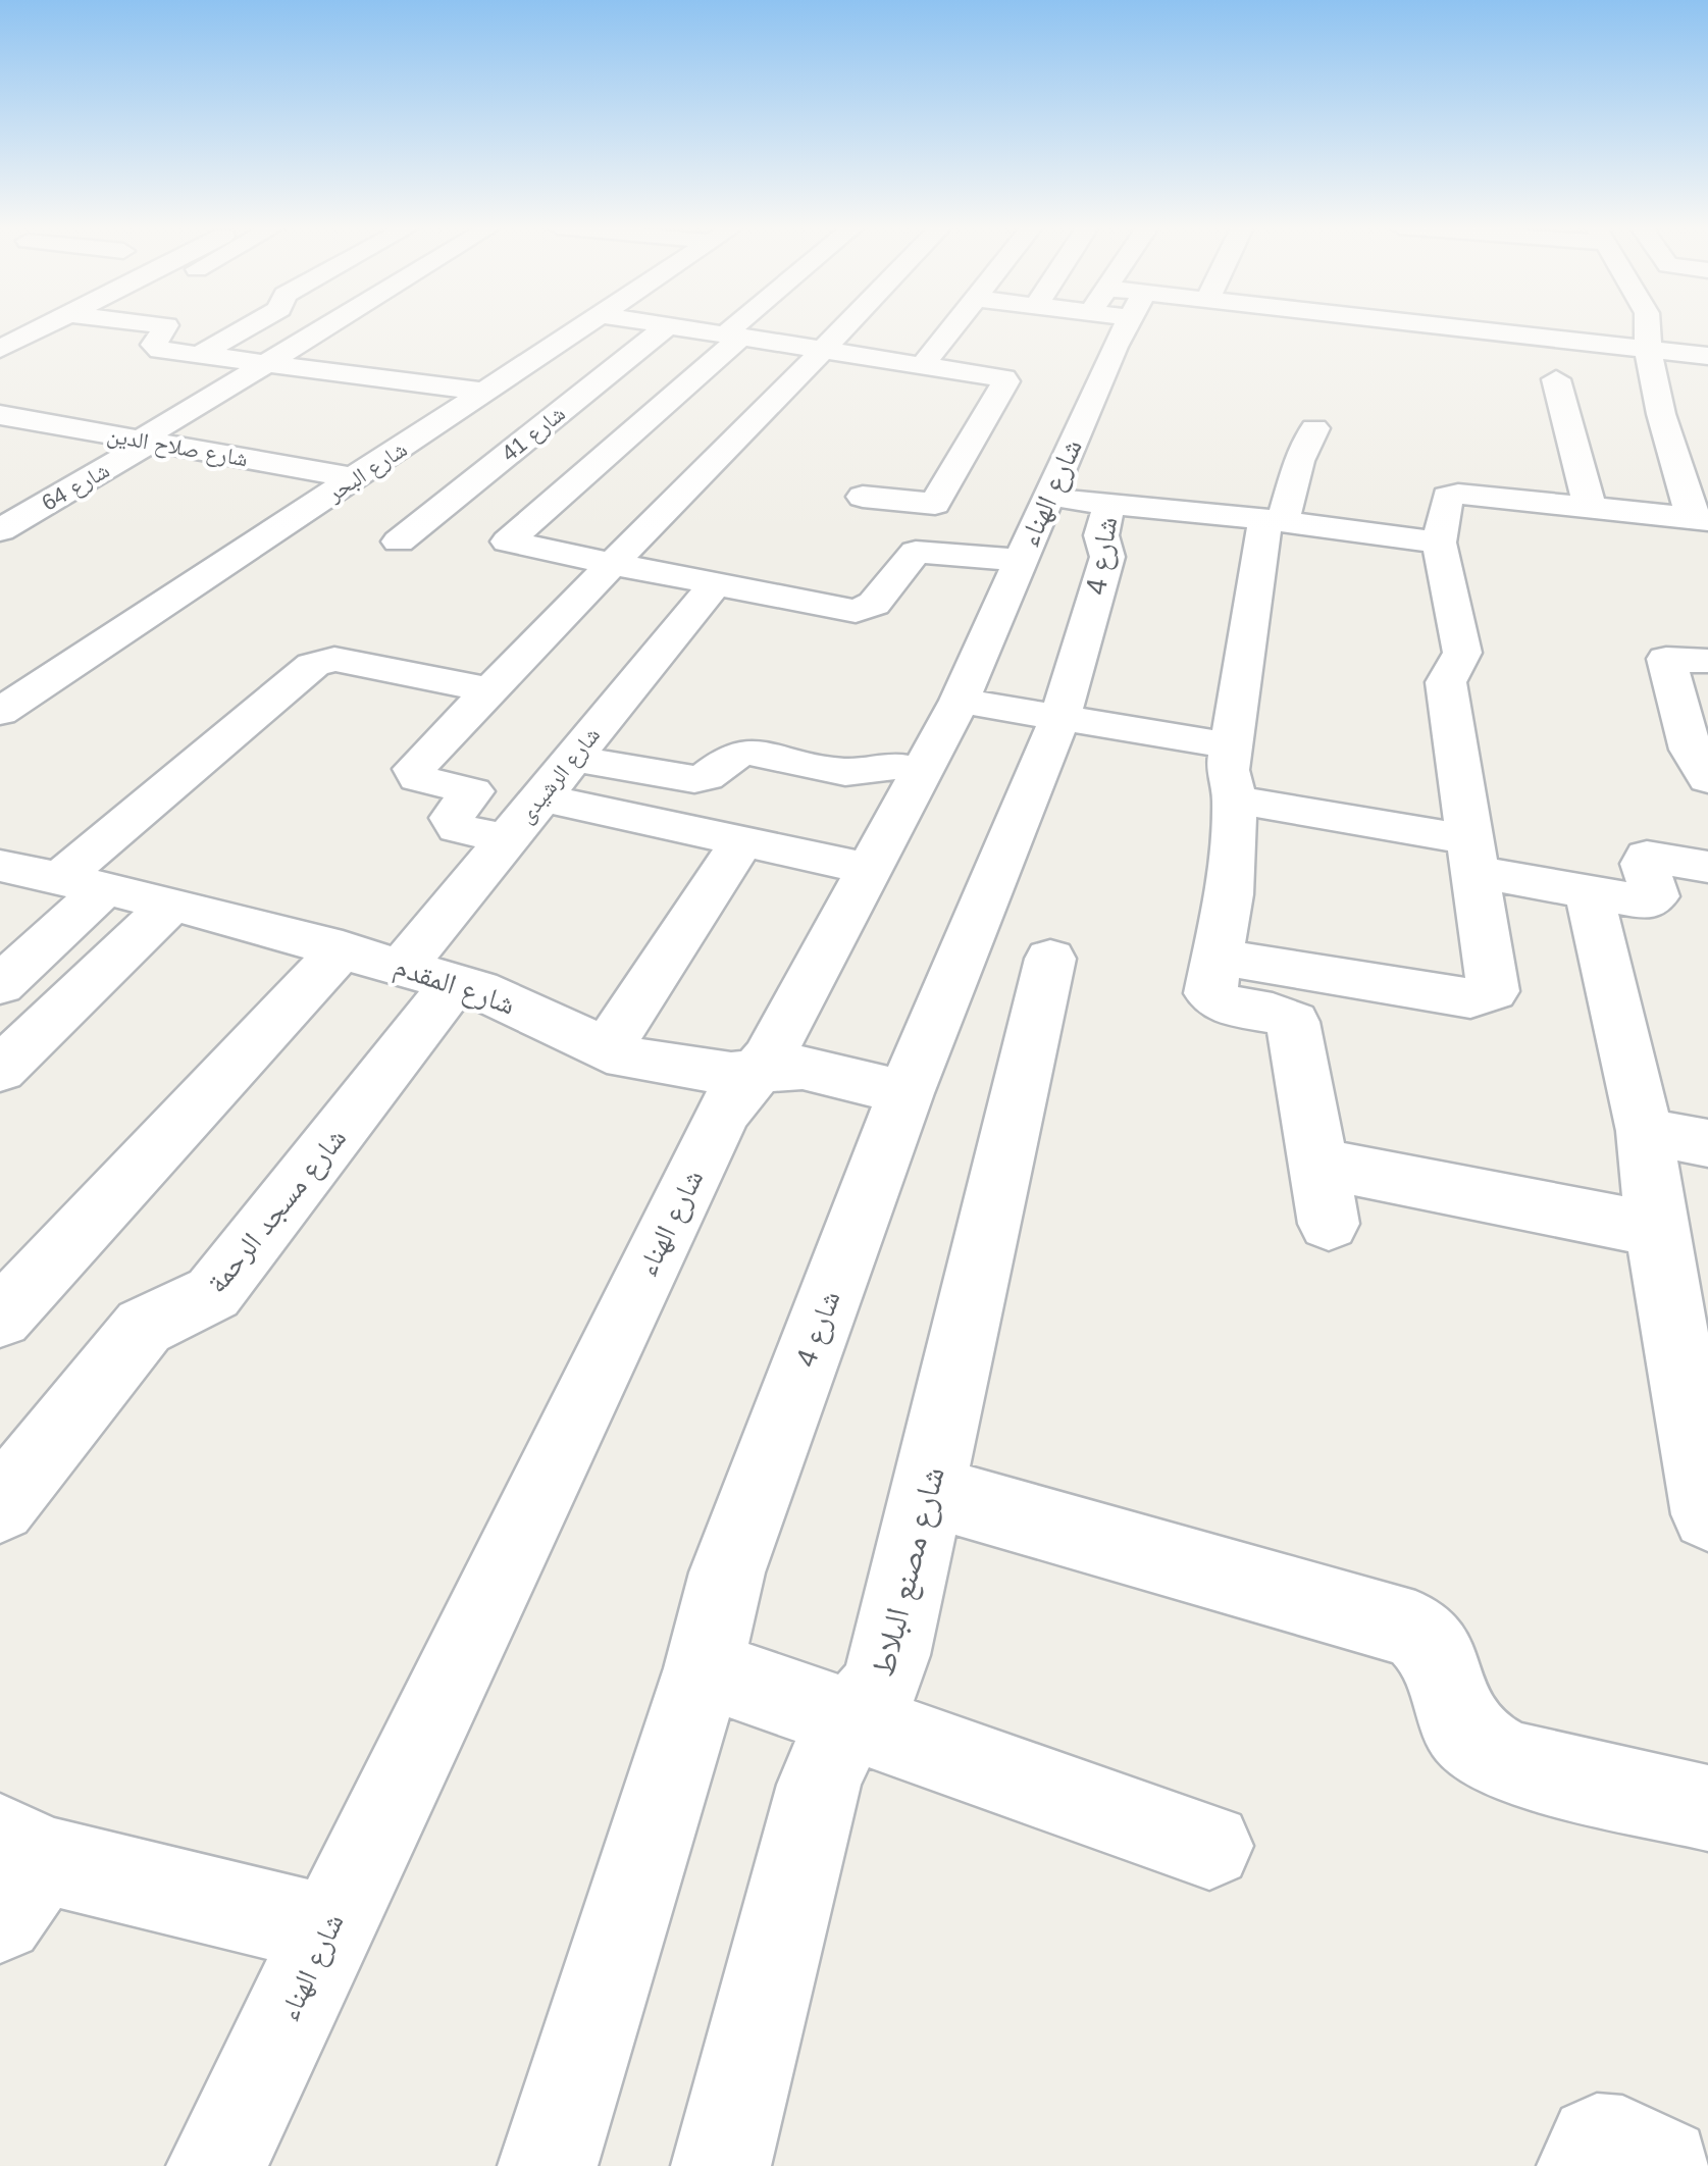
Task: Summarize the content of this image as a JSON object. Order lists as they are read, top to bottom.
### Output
{
  "streets": {
    "street": [
      "شارع 41",
      "شارع صلاح الدين",
      "شارع البحر",
      "شارع 64",
      "شارع الهناء",
      "شارع 4",
      "شارع الرشيدى",
      "شارع المقدم",
      "شارع مسجد الرحمة",
      "شارع مصنع البلاط"
    ]
  },
  "crossings": [
    ["شارع صلاح الدين", "شارع البحر"],
    ["شارع صلاح الدين", "شارع 64"],
    ["شارع الهناء", "شارع 4"],
    ["شارع الهناء", "شارع المقدم"],
    ["شارع 4", "شارع المقدم"],
    ["شارع الرشيدى", "شارع المقدم"],
    ["شارع الرشيدى", "شارع مسجد الرحمة"],
    ["شارع المقدم", "شارع مسجد الرحمة"]
  ]
}
